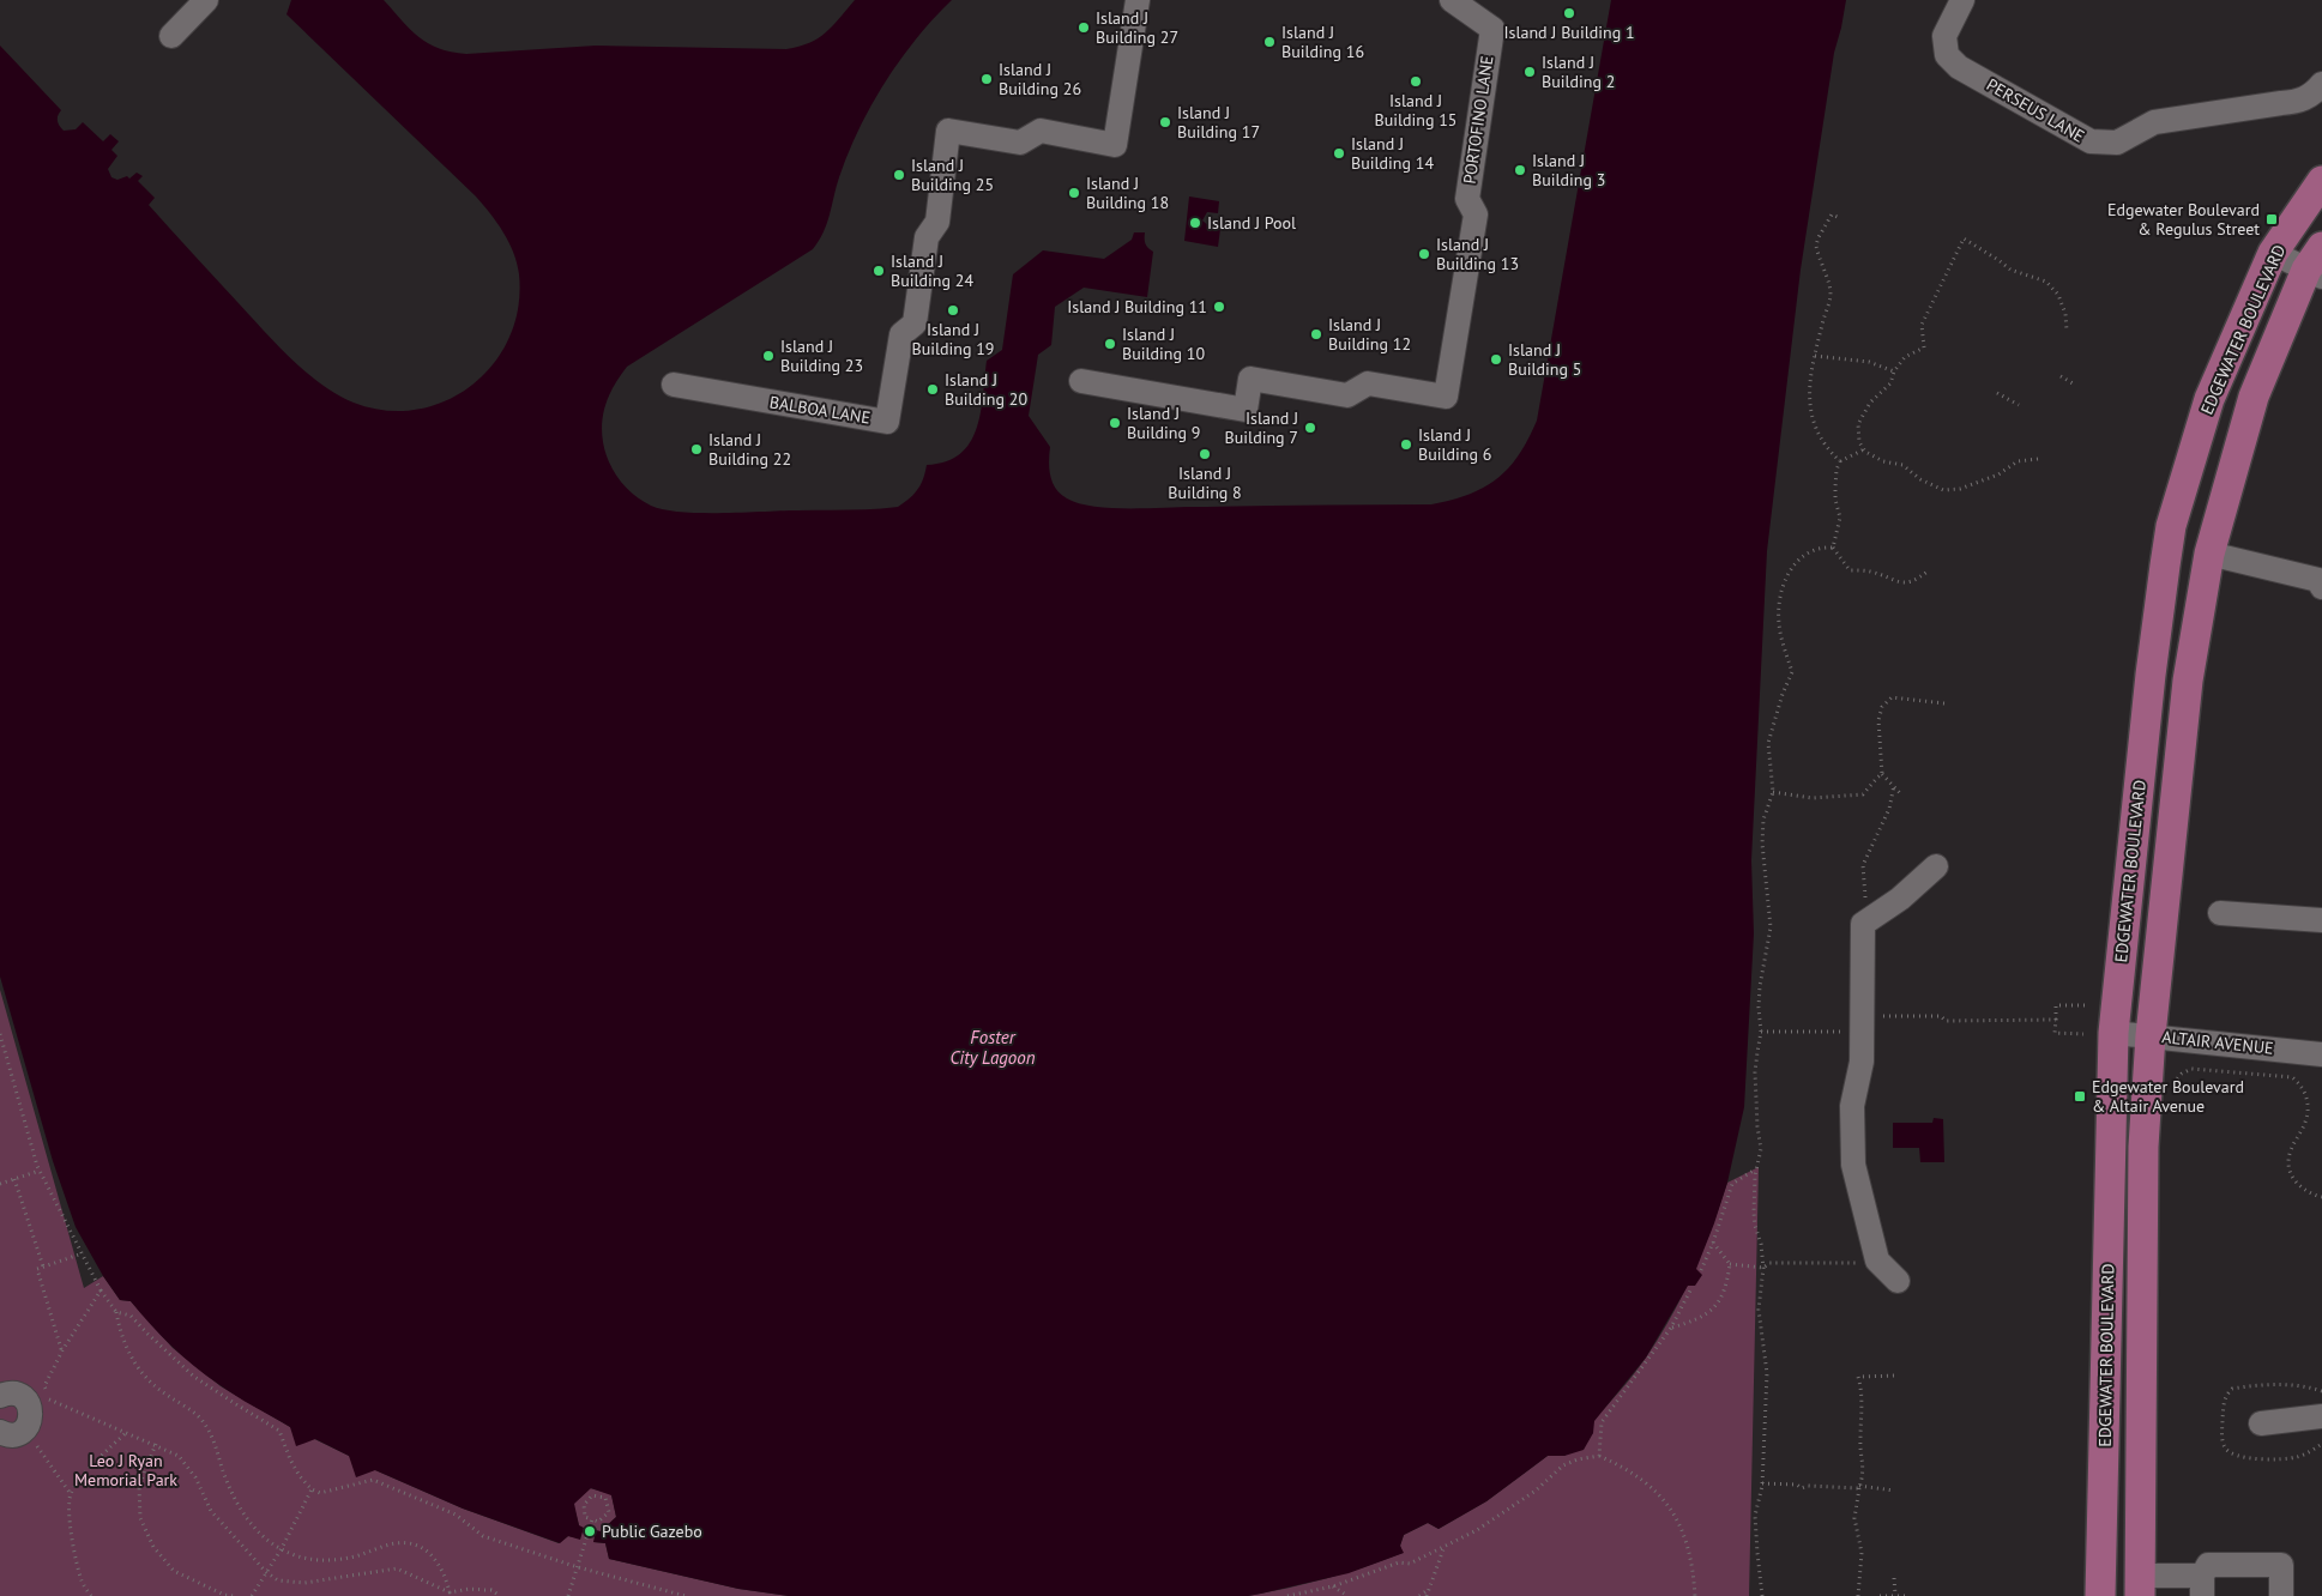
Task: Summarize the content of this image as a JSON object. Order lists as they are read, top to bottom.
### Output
{
  "streets": {
    "main road": ["EDGEWATER BOULEVARD"],
    "street": [
      "PERSEUS LANE",
      "PORTOFINO LANE",
      "BALBOA LANE",
      "ALTAIR AVENUE"
    ]
  },
  "crossings": [
    ["EDGEWATER BOULEVARD", "ALTAIR AVENUE"]
  ],
  "water": ["Foster City Lagoon"],
  "parks": ["Leo J Ryan Memorial Park"],
  "places": {
    "other": [
      "Island J Building 1",
      "Island J Building 27",
      "Island J Building 16",
      "Island J Building 2",
      "Island J Building 26",
      "Island J Building 15",
      "Island J Building 17",
      "Island J Building 14",
      "Island J Building 3",
      "Island J Building 25",
      "Island J Building 18",
      "Island J Pool",
      "Island J Building 13",
      "Island J Building 24",
      "Island J Building 11",
      "Island J Building 19",
      "Island J Building 12",
      "Island J Building 10",
      "Island J Building 23",
      "Island J Building 5",
      "Island J Building 20",
      "Island J Building 9",
      "Island J Building 7",
      "Island J Building 6",
      "Island J Building 22",
      "Island J Building 8",
      "Public Gazebo"
    ],
    "transit": ["Edgewater Boulevard & Regulus Street", "Edgewater Boulevard & Altair Avenue"]
  }
}
